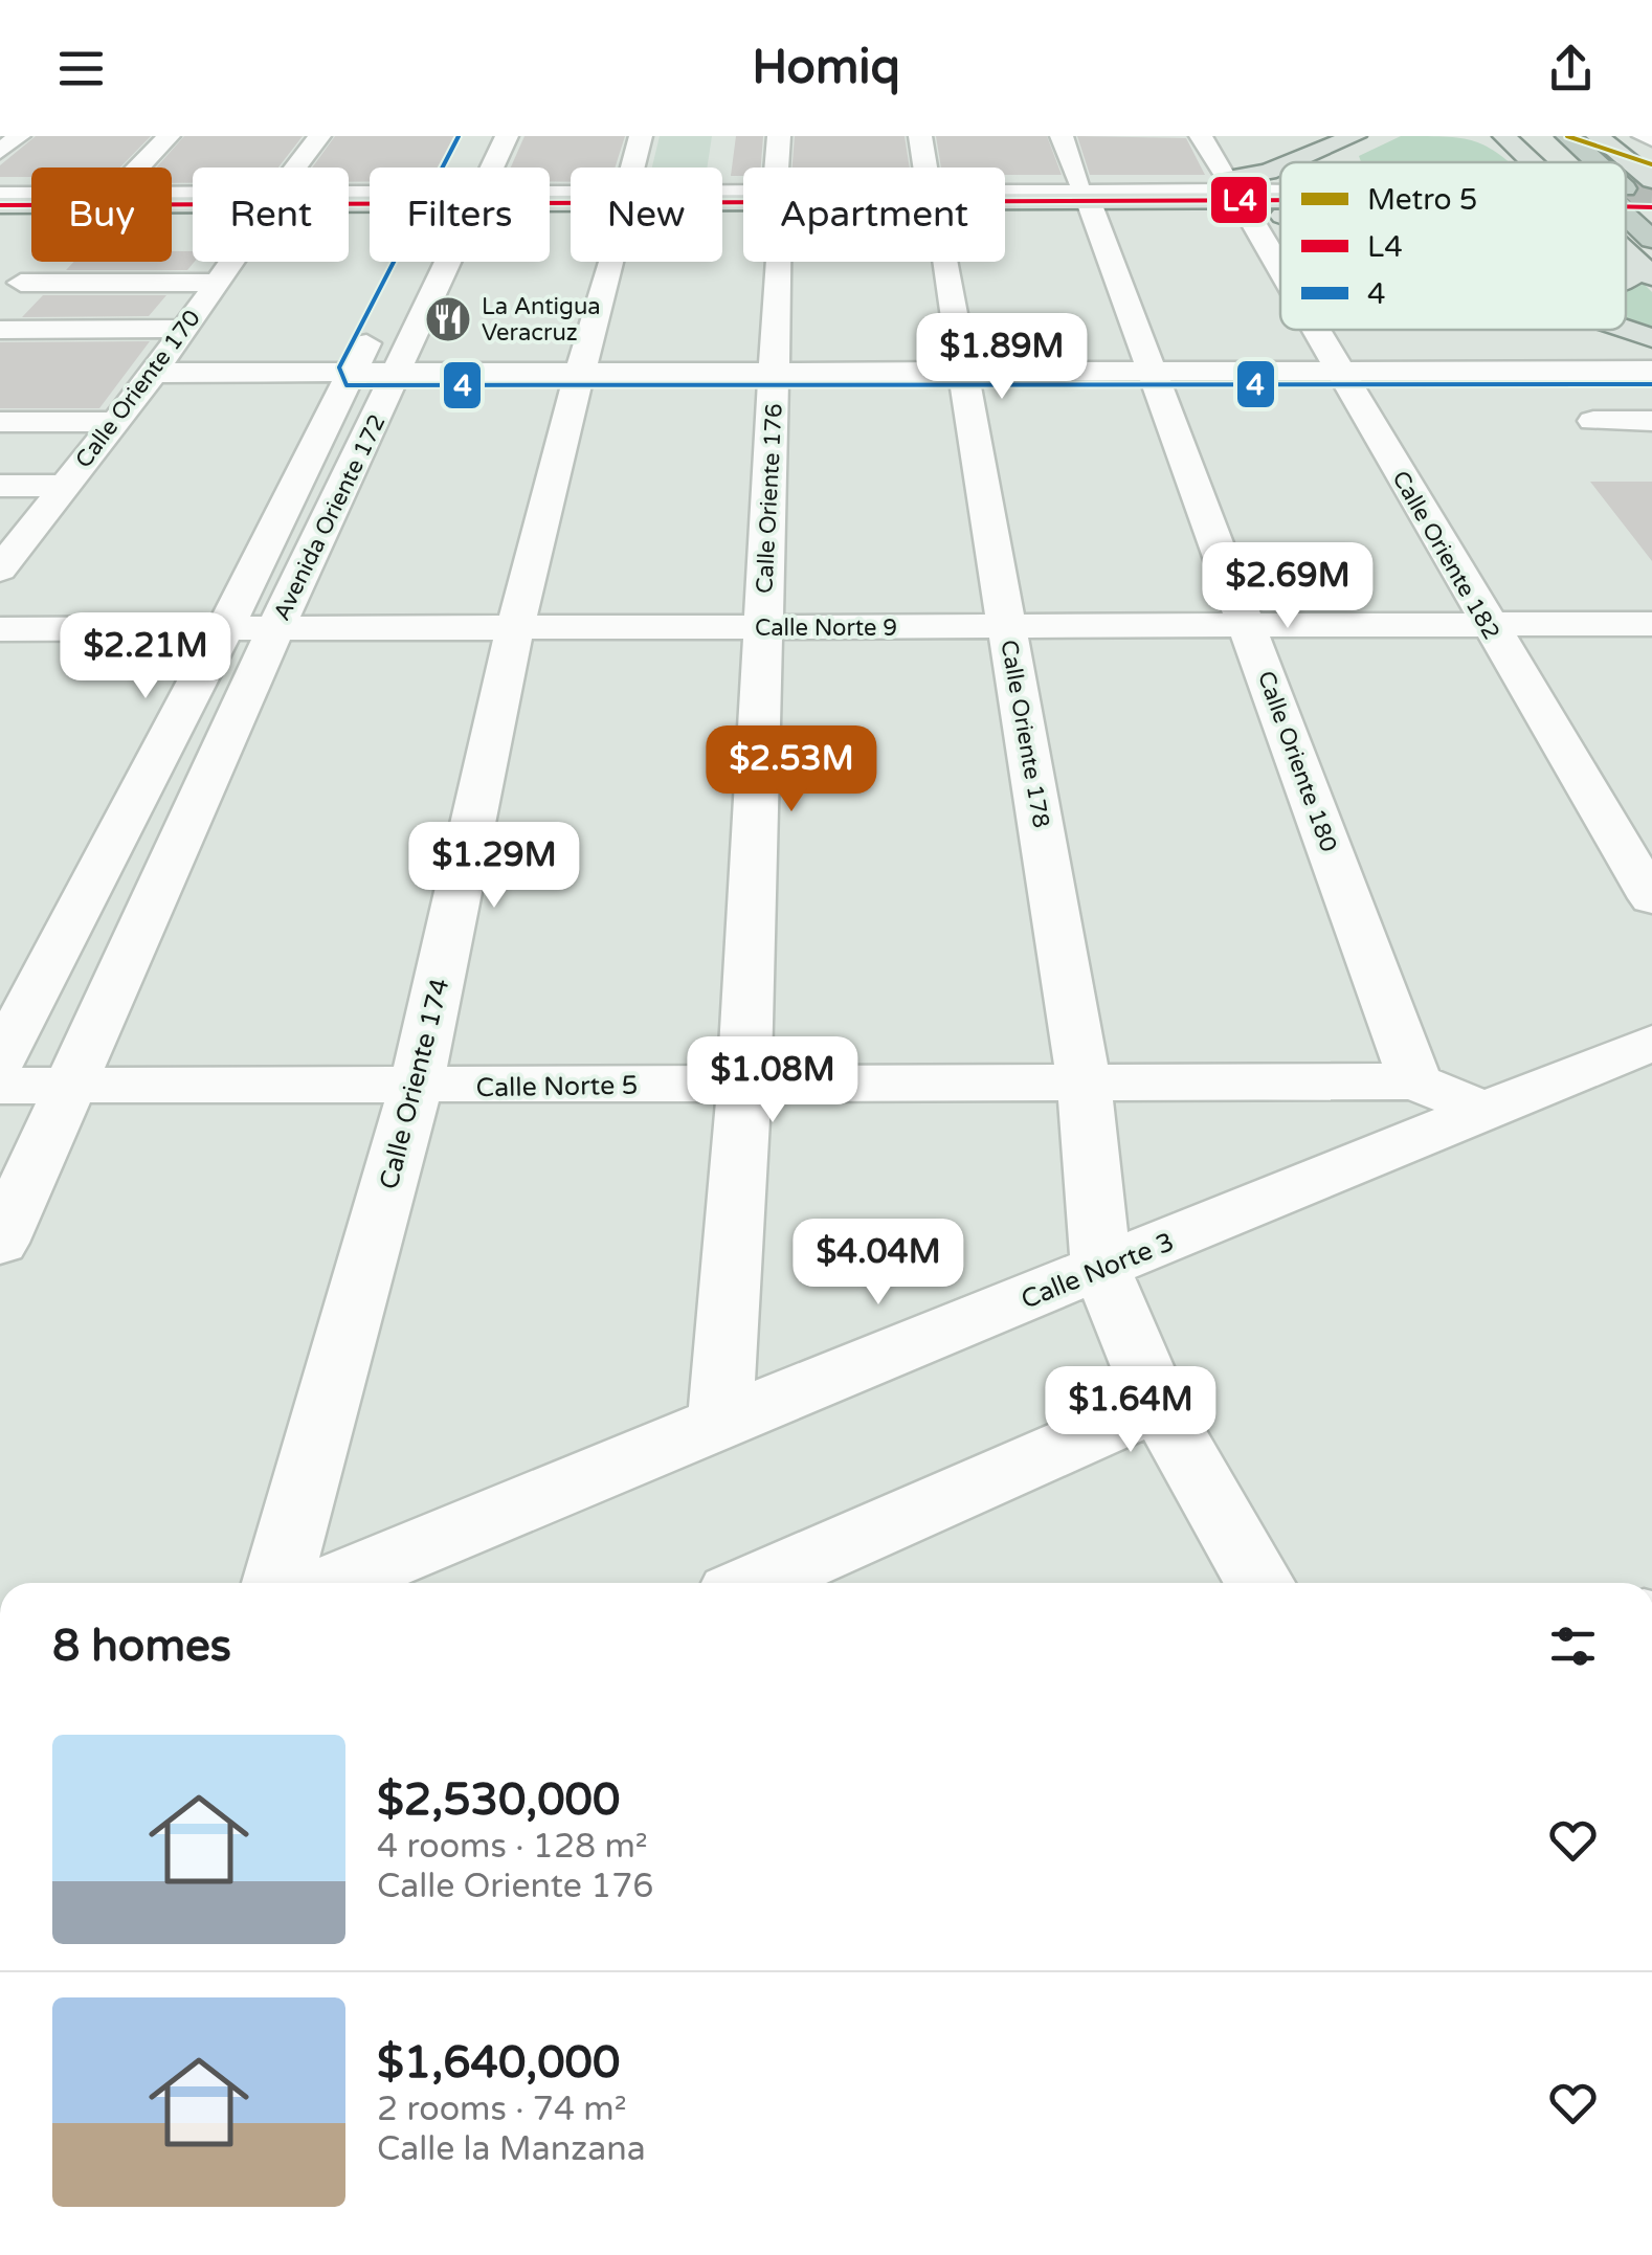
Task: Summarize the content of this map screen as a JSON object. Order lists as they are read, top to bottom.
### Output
{
  "streets": {
    "street": [
      "Calle Oriente 170",
      "Calle Oriente 176",
      "Avenida Oriente 172",
      "Calle Oriente 182",
      "Calle Norte 9",
      "Calle Oriente 178",
      "Calle Oriente 180",
      "Calle Oriente 174",
      "Calle Norte 5",
      "Calle Norte 3"
    ]
  },
  "crossings": [
    ["Calle Oriente 176", "Calle Norte 9"],
    ["Calle Oriente 176", "Calle Norte 5"],
    ["Calle Oriente 176", "Calle Norte 3"],
    ["Avenida Oriente 172", "Calle Norte 9"],
    ["Avenida Oriente 172", "Calle Norte 5"],
    ["Calle Oriente 182", "Calle Norte 9"],
    ["Calle Norte 9", "Calle Oriente 178"],
    ["Calle Norte 9", "Calle Oriente 180"],
    ["Calle Norte 9", "Calle Oriente 174"],
    ["Calle Oriente 178", "Calle Norte 5"],
    ["Calle Oriente 178", "Calle Norte 3"],
    ["Calle Oriente 180", "Calle Norte 5"],
    ["Calle Oriente 174", "Calle Norte 5"],
    ["Calle Norte 5", "Calle Norte 3"]
  ],
  "places": {
    "restaurant": ["La Antigua Veracruz"]
  },
  "lines": ["metro line 5", "transit line 4", "transit line L4"],
  "legend": ["Metro 5", "L4", "4"],
  "page": {
    "header": "Homiq",
    "chip": [
      "Buy",
      "Rent",
      "Filters",
      "New",
      "Apartment"
    ],
    "price": [
      "$1.89M",
      "$2.69M",
      "$2.21M",
      "$2.53M",
      "$1.29M",
      "$1.08M",
      "$4.04M",
      "$1.64M"
    ],
    "heading": "8 homes",
    "list": [
      {
        "name": "$2,530,000",
        "note": "4 rooms · 128 m² · Calle Oriente 176"
      },
      {
        "name": "$1,640,000",
        "note": "2 rooms · 74 m² · Calle la Manzana"
      }
    ]
  }
}
